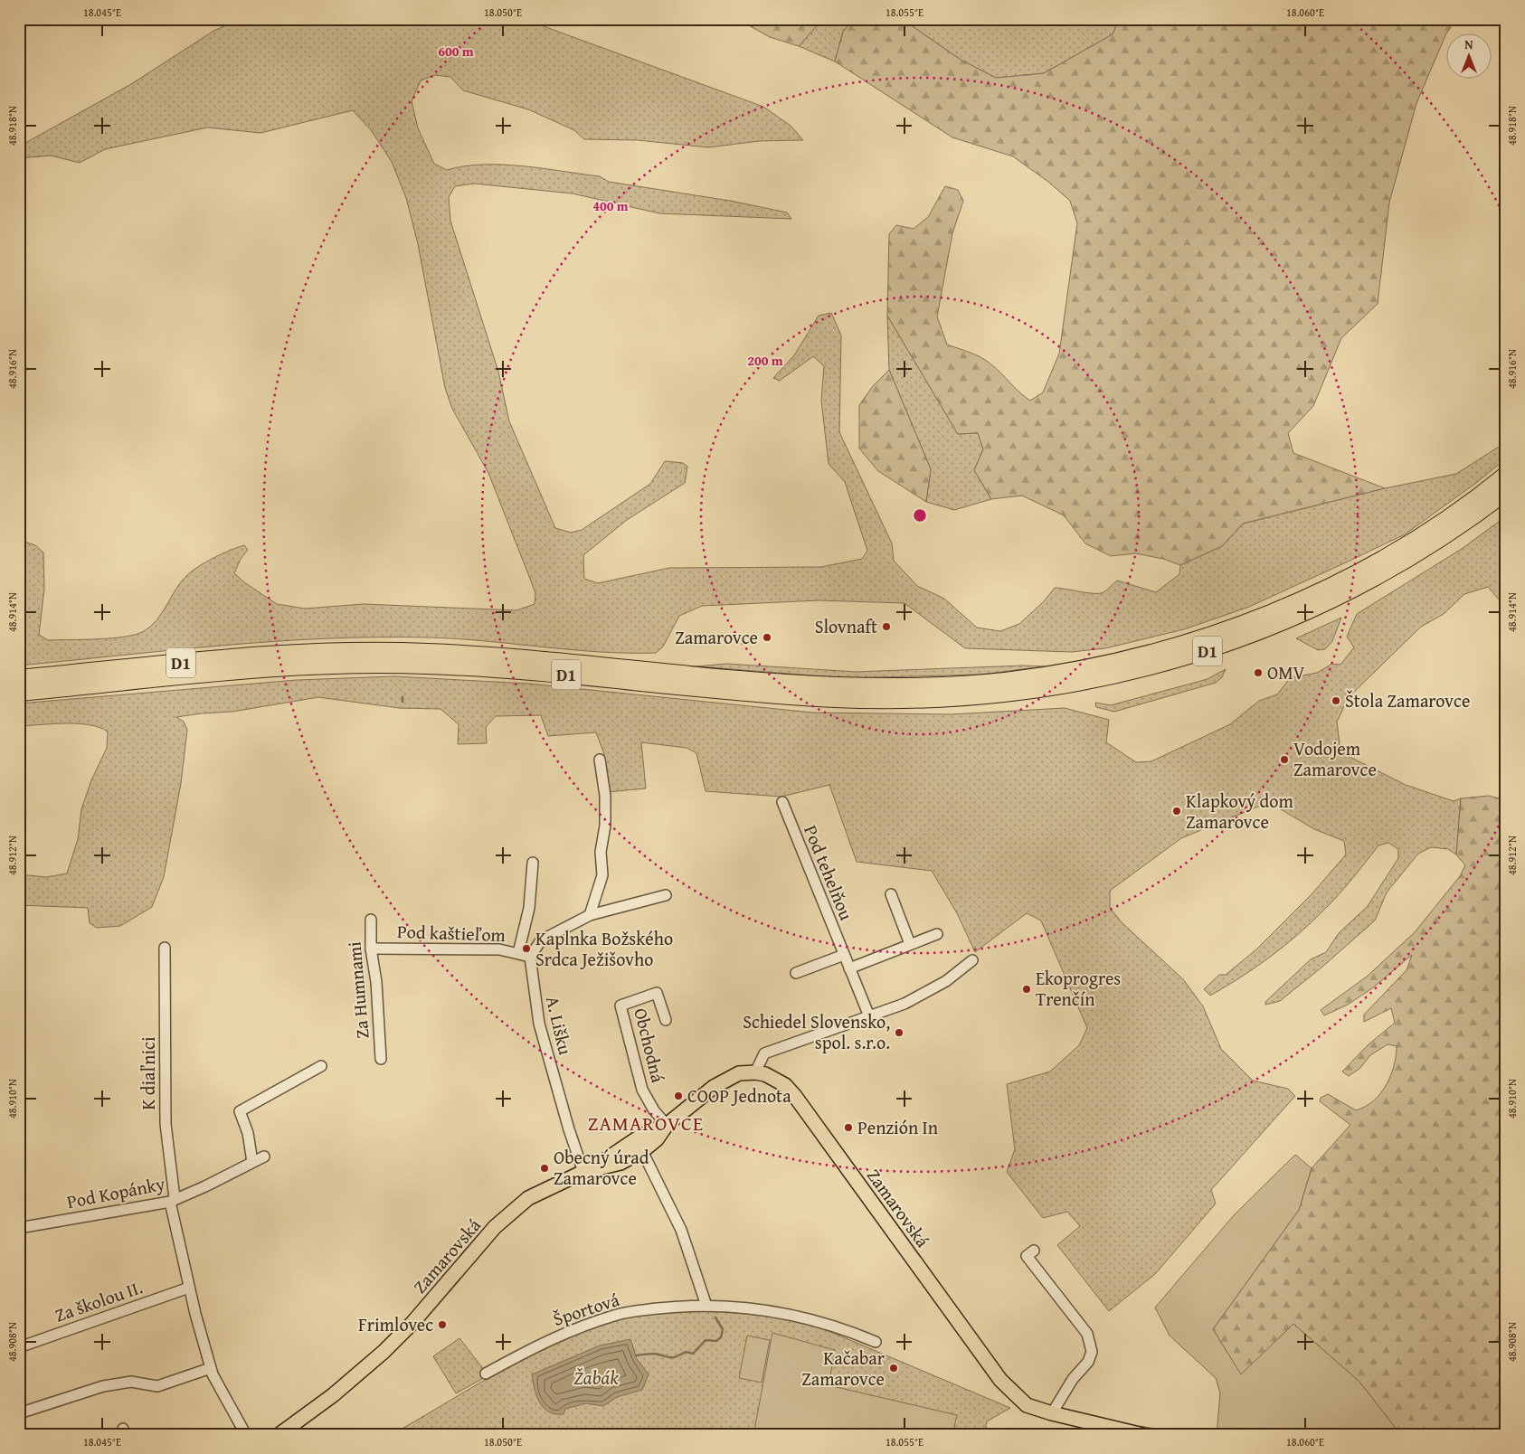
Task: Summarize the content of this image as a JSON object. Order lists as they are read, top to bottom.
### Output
{
  "streets": {
    "highway": ["D1"],
    "main road": ["Zamarovská"],
    "street": [
      "Pod tehelňou",
      "Pod kaštieľom",
      "Za Humnami",
      "A. Lišku",
      "Obchodná",
      "K diaľnici",
      "Pod Kopánky",
      "Za školou II.",
      "Športová"
    ]
  },
  "crossings": [
    ["Pod kaštieľom", "Za Humnami"],
    ["Pod kaštieľom", "A. Lišku"],
    ["A. Lišku", "Zamarovská"],
    ["Obchodná", "Zamarovská"],
    ["K diaľnici", "Pod Kopánky"],
    ["K diaľnici", "Za školou II."]
  ],
  "districts": ["ZAMAROVCE"],
  "water": ["Žabák"],
  "places": [
    "Slovnaft",
    "Zamarovce",
    "OMV",
    "Štola Zamarovce",
    "Vodojem Zamarovce",
    "Klapkový dom Zamarovce",
    "Kaplnka Božského Srdca Ježišovho",
    "Ekoprogres Trenčín",
    "Schiedel Slovensko, spol. s.r.o.",
    "COOP Jednota",
    "Penzión In",
    "Obecný úrad Zamarovce",
    "Frimlovec",
    "Kačabar Zamarovce"
  ],
  "north": "top",
  "coordinates": [
    "18.045°E",
    "18.050°E",
    "18.055°E",
    "18.060°E",
    "48.918°N",
    "48.916°N",
    "48.914°N",
    "48.912°N",
    "48.910°N",
    "48.908°N"
  ],
  "rings": ["600 m", "400 m", "200 m"]
}
